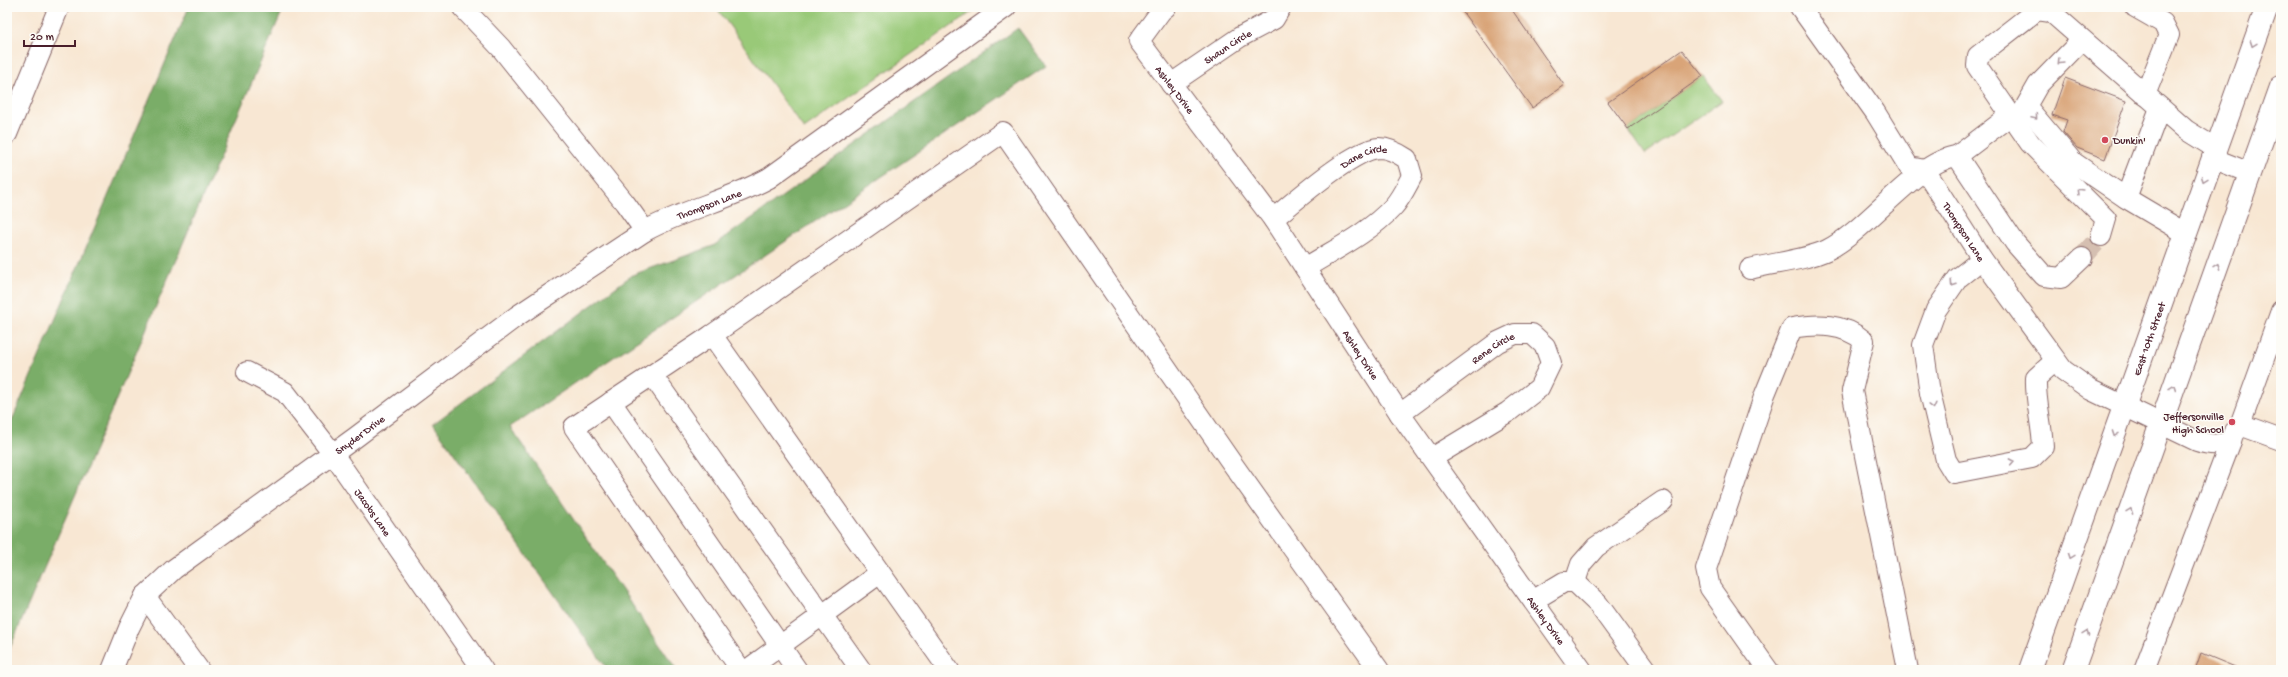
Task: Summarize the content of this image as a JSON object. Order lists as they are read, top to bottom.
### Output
{
  "streets": {
    "main road": ["East 10th Street"],
    "street": [
      "Shaun Circle",
      "Ashley Drive",
      "Dane Circle",
      "Thompson Lane",
      "Rene Circle",
      "Snyder Drive",
      "Jacobs Lane"
    ]
  },
  "crossings": [
    ["Shaun Circle", "Ashley Drive"],
    ["Ashley Drive", "Dane Circle"],
    ["Ashley Drive", "Rene Circle"],
    ["Thompson Lane", "East 10th Street"],
    ["Thompson Lane", "Snyder Drive"],
    ["Snyder Drive", "Jacobs Lane"]
  ],
  "places": ["Dunkin'", "Jeffersonville High School"],
  "scale_bar": "20 m"
}
